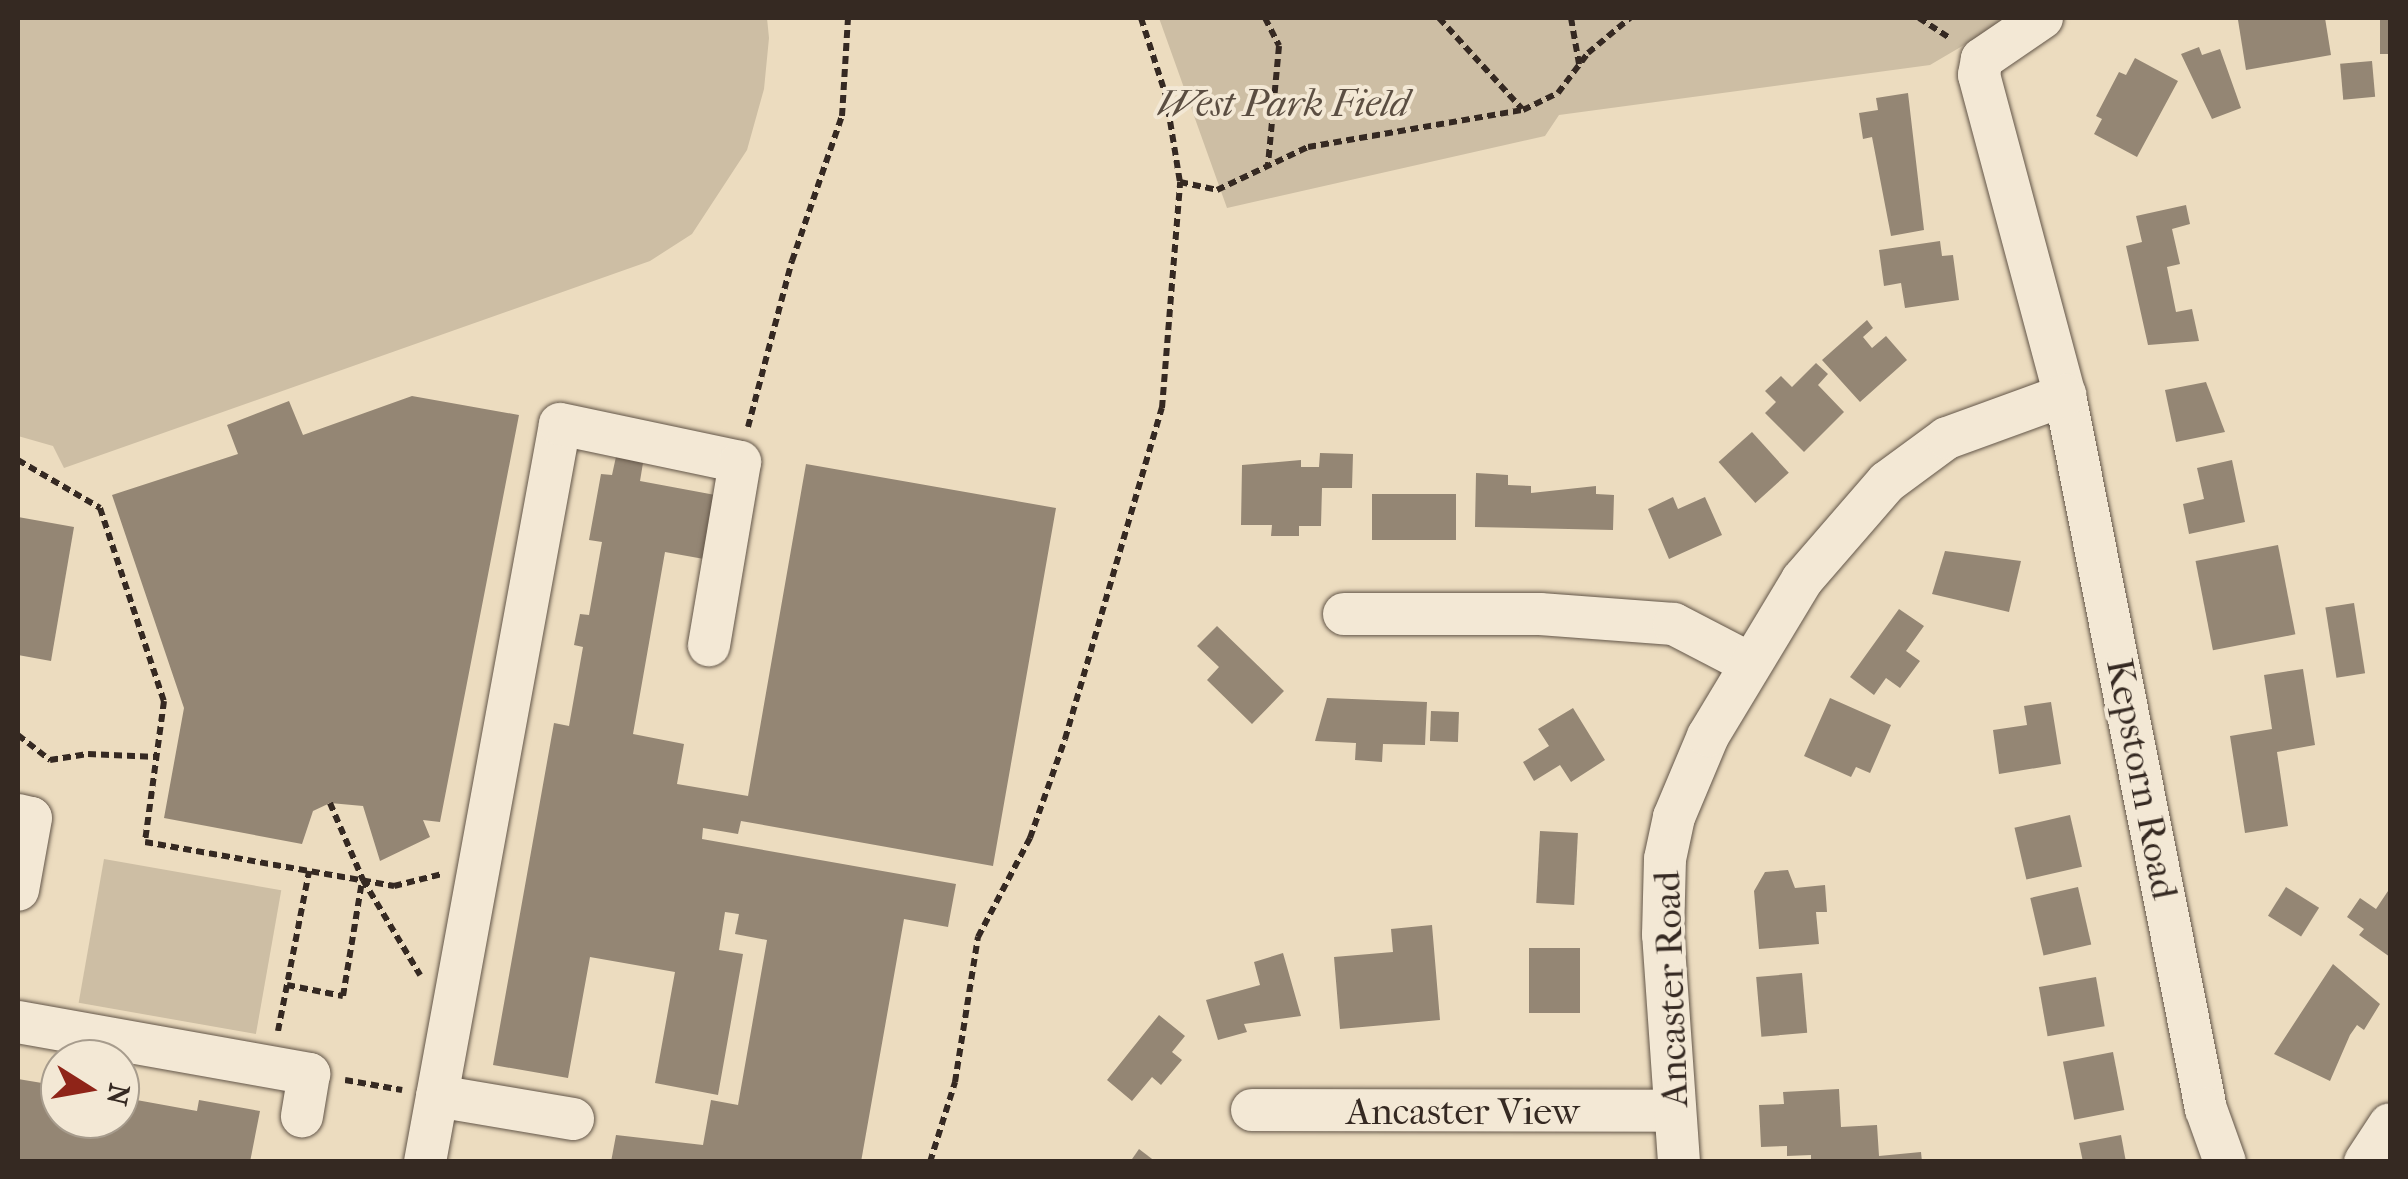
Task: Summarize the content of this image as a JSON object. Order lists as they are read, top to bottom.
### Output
{
  "streets": {
    "street": ["Kepstorn Road", "Ancaster Road", "Ancaster View"]
  },
  "crossings": [
    ["Kepstorn Road", "Ancaster Road"],
    ["Ancaster Road", "Ancaster View"]
  ],
  "parks": ["West Park Field"],
  "north": "right"
}
